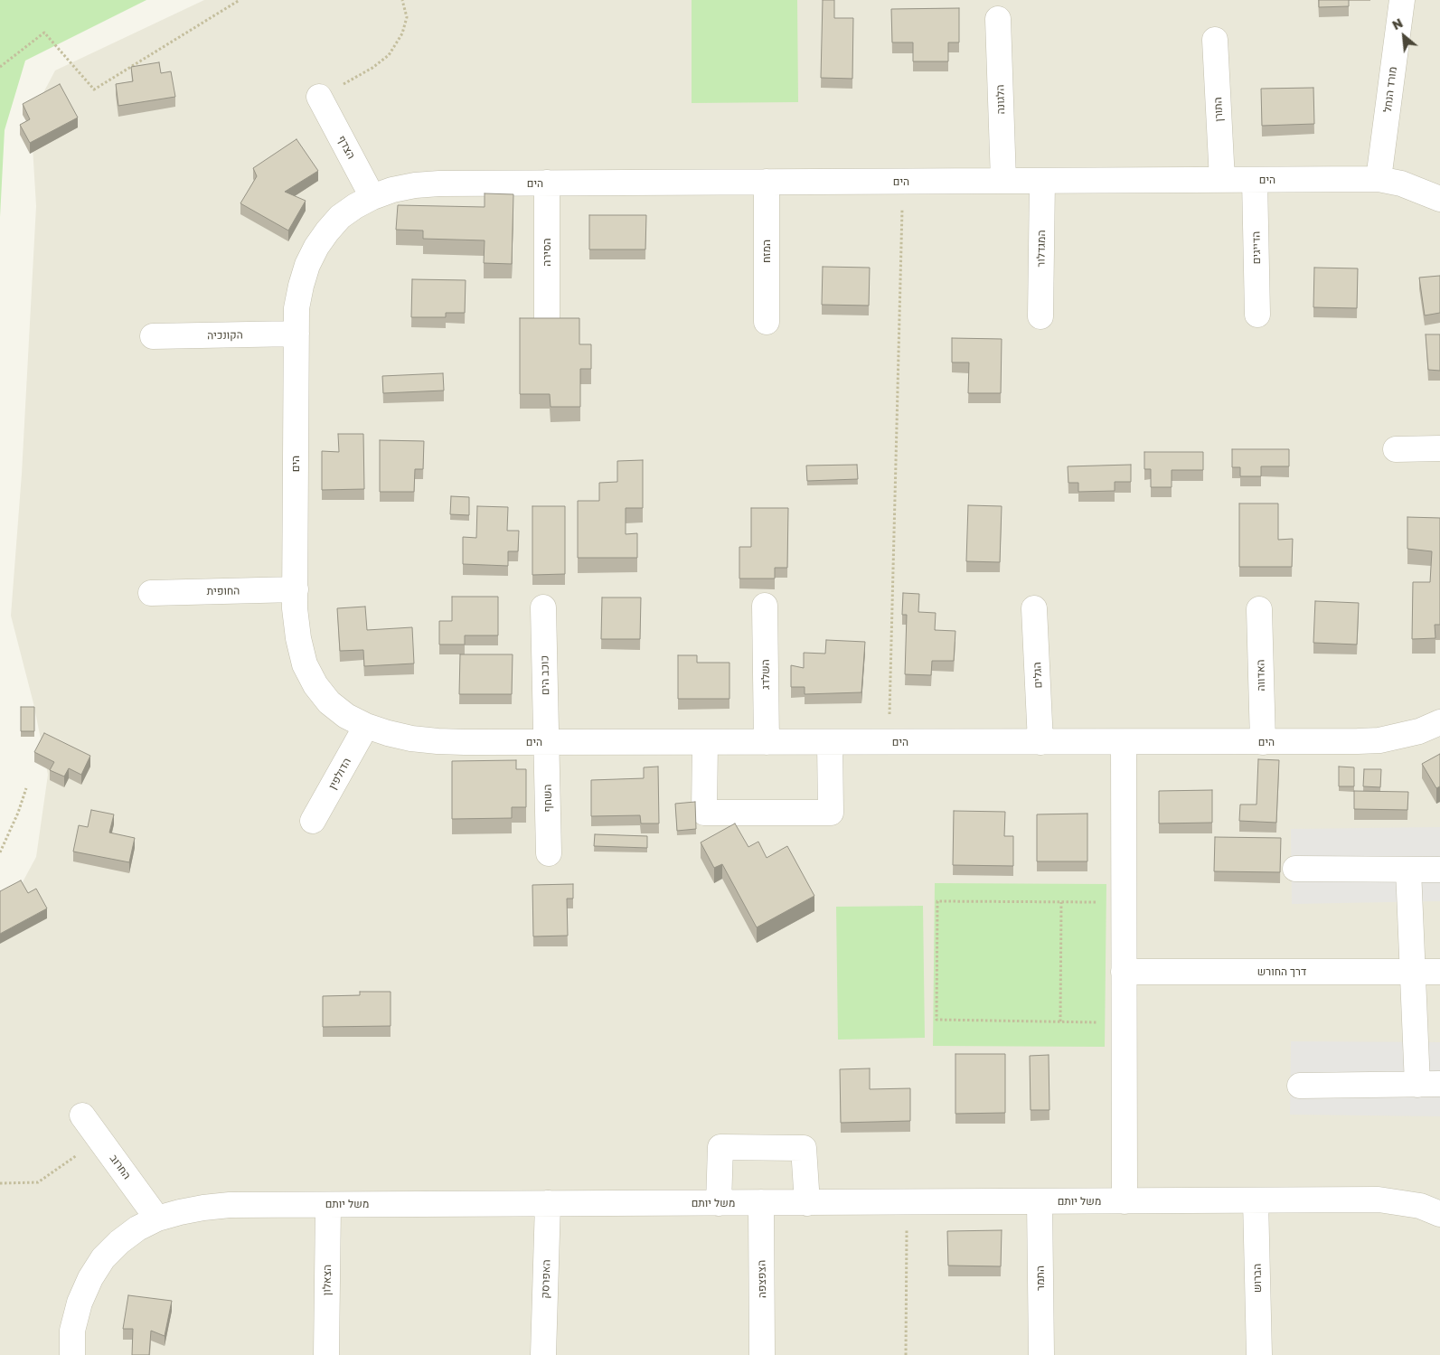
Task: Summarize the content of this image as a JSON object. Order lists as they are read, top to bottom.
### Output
{
  "streets": {
    "street": [
      "מורד הנחל",
      "הלגונה",
      "התורן",
      "הצדף",
      "הים",
      "הדייגים",
      "המגדלור",
      "המזח",
      "הסירה",
      "הקונכיה",
      "החופית",
      "השלדג",
      "כוכב הים",
      "הגלים",
      "האדווה",
      "הדולפין",
      "השחף",
      "דרך החורש",
      "החרוב",
      "משל יותם",
      "התמר",
      "הברוש",
      "האפרסק",
      "הצפצפה",
      "הצאלון"
    ]
  },
  "crossings": [
    ["מורד הנחל", "הים"],
    ["הלגונה", "הים"],
    ["התורן", "הים"],
    ["הצדף", "הים"],
    ["הים", "הדייגים"],
    ["הים", "המגדלור"],
    ["הים", "המזח"],
    ["הים", "הסירה"],
    ["הים", "הקונכיה"],
    ["הים", "החופית"],
    ["הים", "השלדג"],
    ["הים", "כוכב הים"],
    ["הים", "הגלים"],
    ["הים", "האדווה"],
    ["הים", "הדולפין"],
    ["הים", "השחף"],
    ["כוכב הים", "השחף"],
    ["החרוב", "משל יותם"],
    ["משל יותם", "התמר"],
    ["משל יותם", "הברוש"],
    ["משל יותם", "האפרסק"],
    ["משל יותם", "הצפצפה"],
    ["משל יותם", "הצאלון"]
  ],
  "north": "top left"
}
